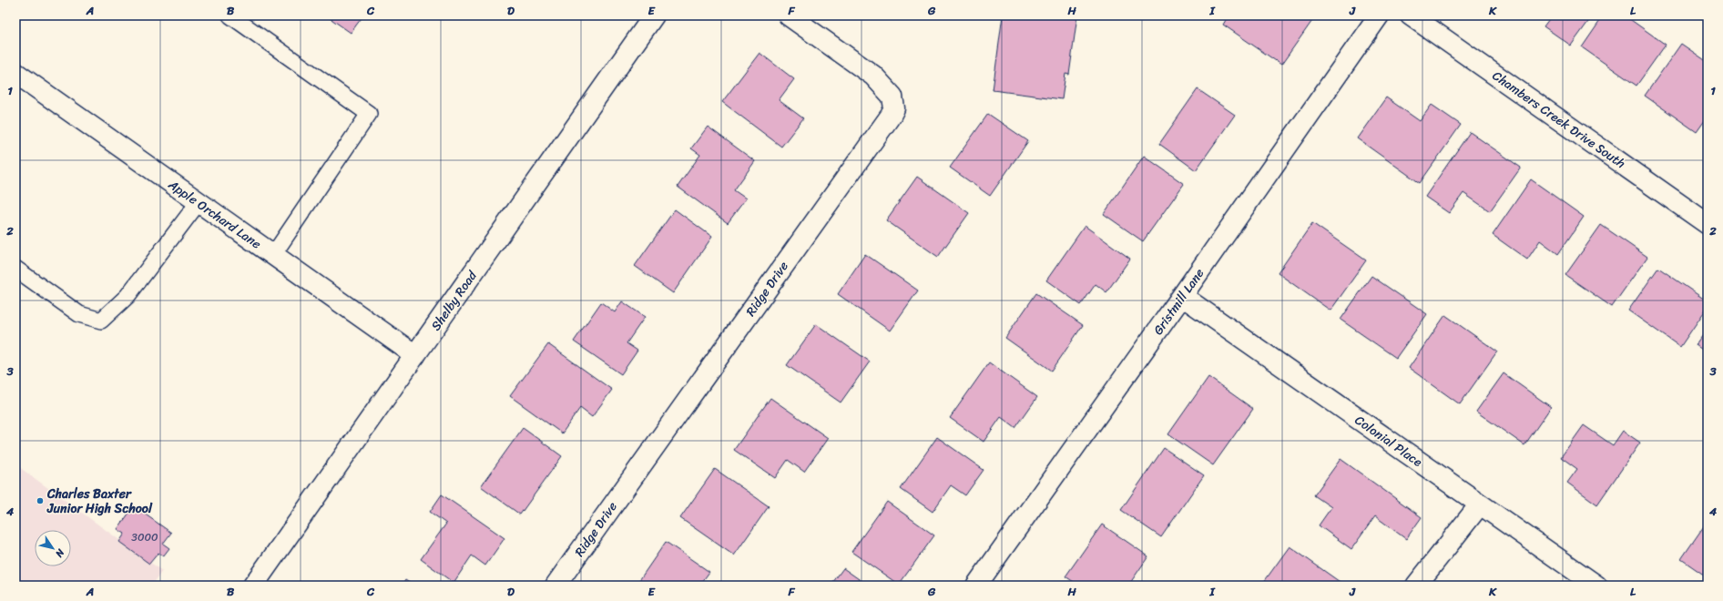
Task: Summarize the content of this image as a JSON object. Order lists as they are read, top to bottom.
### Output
{
  "streets": {
    "street": [
      "Chambers Creek Drive South",
      "Apple Orchard Lane",
      "Ridge Drive",
      "Shelby Road",
      "Gristmill Lane",
      "Colonial Place"
    ]
  },
  "crossings": [
    ["Apple Orchard Lane", "Shelby Road"],
    ["Gristmill Lane", "Colonial Place"]
  ],
  "places": ["Charles Baxter Junior High School"],
  "house_numbers": ["3000"],
  "north": "bottom right",
  "grid": {
    "columns": [
      "A",
      "B",
      "C",
      "D",
      "E",
      "F",
      "G",
      "H",
      "I",
      "J",
      "K",
      "L"
    ],
    "rows": [
      "1",
      "2",
      "3",
      "4"
    ]
  }
}
